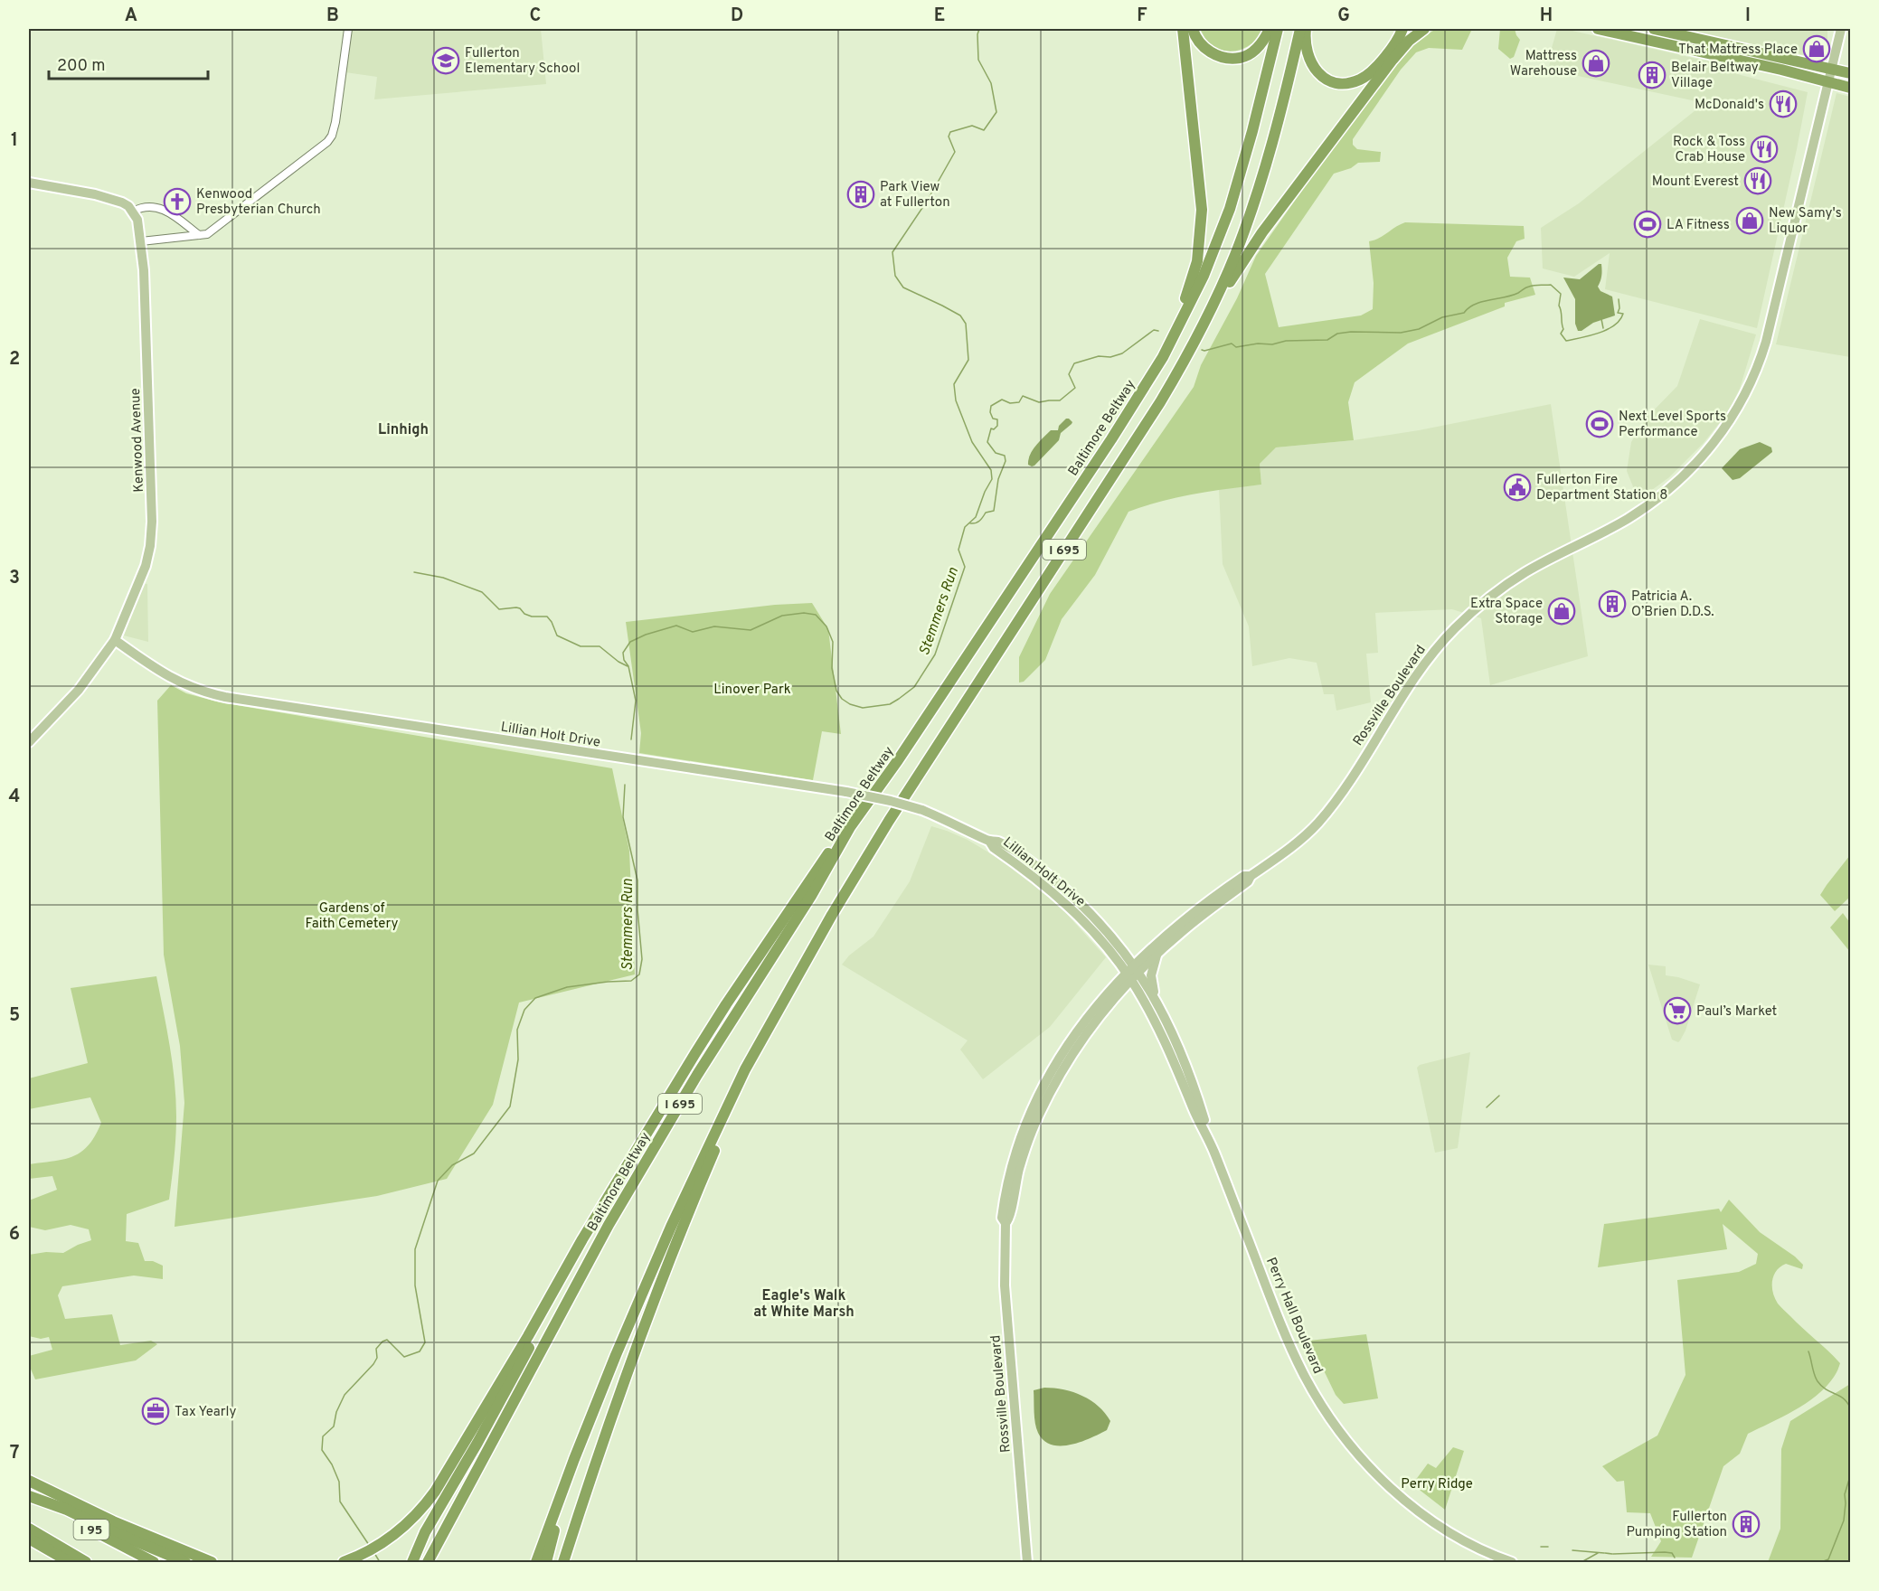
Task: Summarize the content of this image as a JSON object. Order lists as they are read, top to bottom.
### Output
{
  "streets": {
    "highway": ["Baltimore Beltway", "I 695", "I 95"],
    "main road": [
      "Kenwood Avenue",
      "Rossville Boulevard",
      "Lillian Holt Drive",
      "Perry Hall Boulevard"
    ]
  },
  "crossings": [
    ["Kenwood Avenue", "Lillian Holt Drive"],
    ["Rossville Boulevard", "Lillian Holt Drive"],
    ["Rossville Boulevard", "Perry Hall Boulevard"],
    ["Lillian Holt Drive", "Perry Hall Boulevard"]
  ],
  "districts": ["Linhigh", "Eagle's Walk at White Marsh"],
  "water": ["Stemmers Run"],
  "parks": ["Linover Park", "Gardens of Faith Cemetery", "Perry Ridge"],
  "places": {
    "shop": [
      "That Mattress Place",
      "Mattress Warehouse",
      "New Samy's Liquor",
      "Extra Space Storage"
    ],
    "school or university": ["Fullerton Elementary School"],
    "building": [
      "Belair Beltway Village",
      "Park View at Fullerton",
      "Patricia A. O’Brien D.D.S.",
      "Fullerton Pumping Station"
    ],
    "restaurant": ["McDonald's", "Rock & Toss Crab House", "Mount Everest"],
    "church": ["Kenwood Presbyterian Church"],
    "sports": ["LA Fitness", "Next Level Sports Performance"],
    "public building": ["Fullerton Fire Department Station 8"],
    "supermarket": ["Paul’s Market"],
    "office": ["Tax Yearly"]
  },
  "scale_bar": "200 m",
  "grid": {
    "columns": [
      "A",
      "B",
      "C",
      "D",
      "E",
      "F",
      "G",
      "H",
      "I"
    ],
    "rows": [
      "1",
      "2",
      "3",
      "4",
      "5",
      "6",
      "7"
    ]
  }
}
